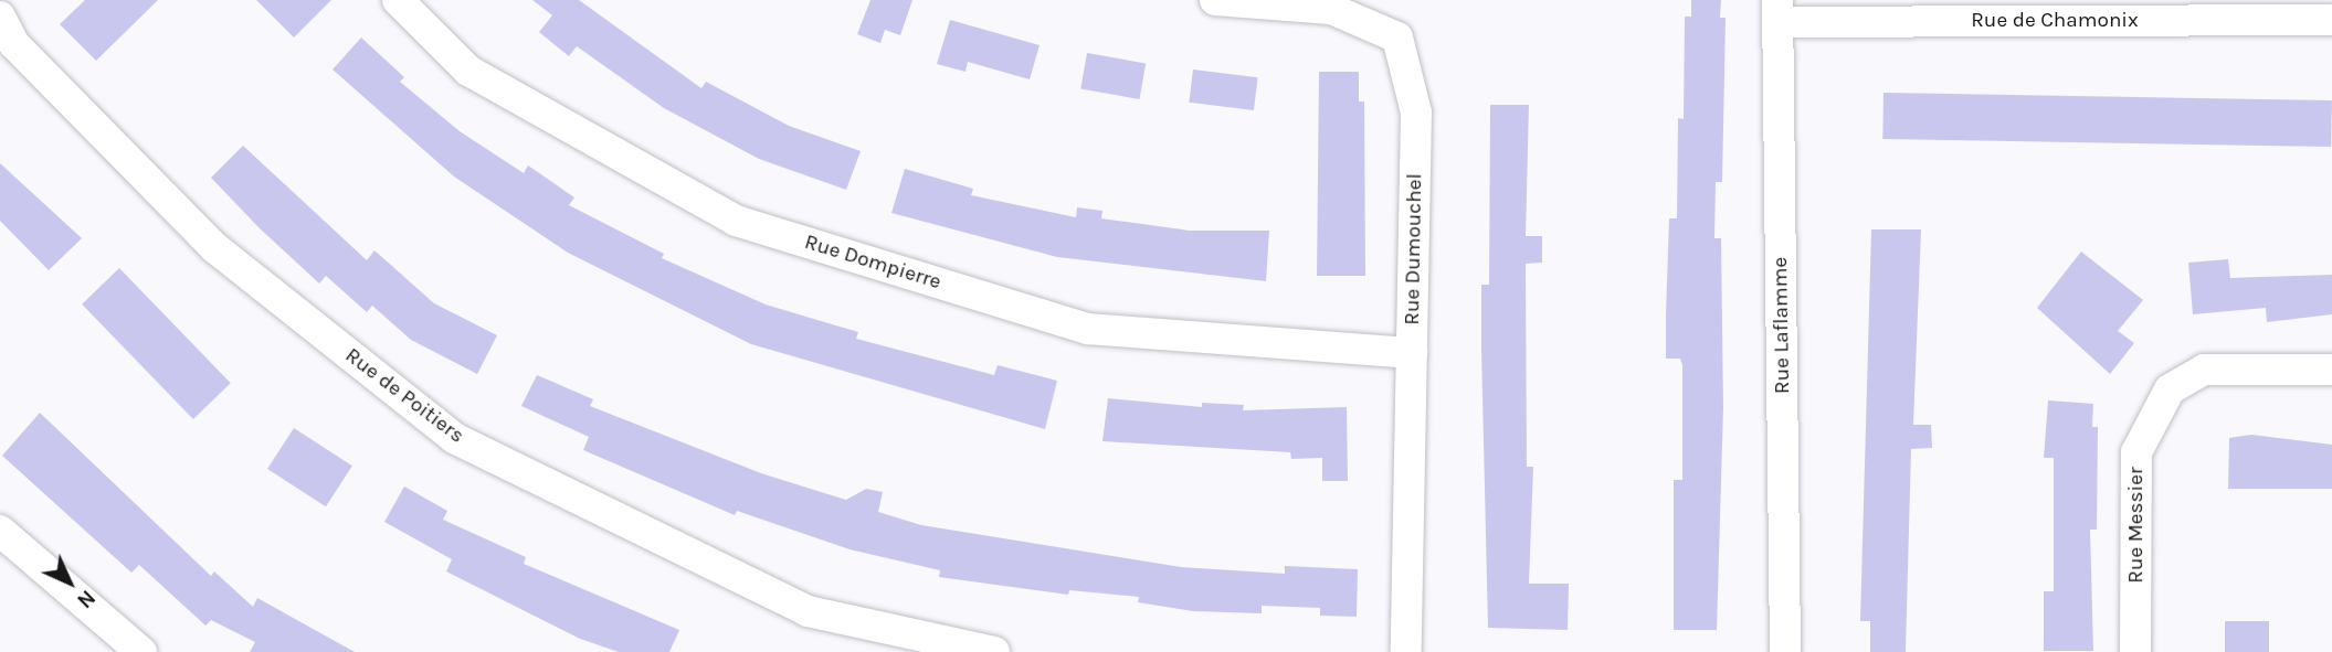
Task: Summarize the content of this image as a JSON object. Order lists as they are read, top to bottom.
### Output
{
  "streets": {
    "street": [
      "Rue de Chamonix",
      "Rue Dumouchel",
      "Rue Dompierre",
      "Rue Laflamme",
      "Rue de Poitiers",
      "Rue Messier"
    ]
  },
  "crossings": [
    ["Rue de Chamonix", "Rue Laflamme"],
    ["Rue Dumouchel", "Rue Dompierre"]
  ],
  "north": "bottom right"
}
